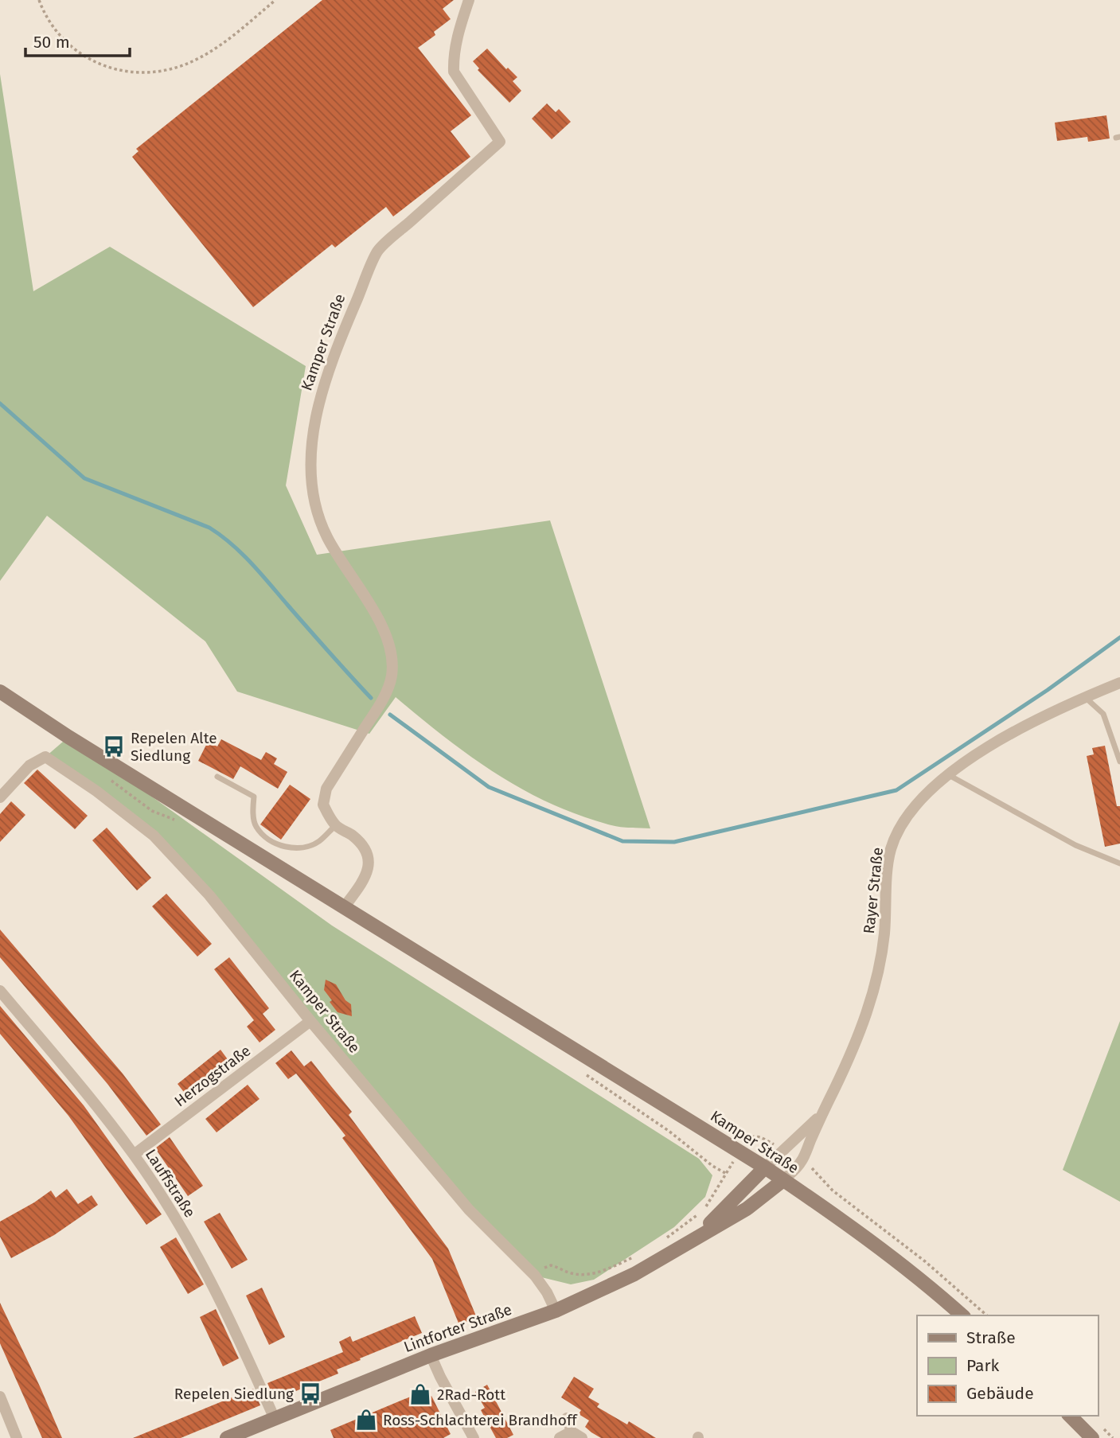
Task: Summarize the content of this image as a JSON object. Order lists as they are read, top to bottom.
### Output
{
  "streets": {
    "main road": ["Kamper Straße", "Lintforter Straße"],
    "street": ["Rayer Straße", "Herzogstraße", "Lauffstraße"]
  },
  "crossings": [
    ["Kamper Straße", "Rayer Straße"],
    ["Kamper Straße", "Herzogstraße"],
    ["Kamper Straße", "Lintforter Straße"],
    ["Rayer Straße", "Lintforter Straße"],
    ["Herzogstraße", "Lauffstraße"],
    ["Lauffstraße", "Lintforter Straße"]
  ],
  "places": {
    "bus stop": ["Repelen Alte Siedlung", "Repelen Siedlung"],
    "shop": ["2Rad-Rott", "Ross-Schlachterei Brandhoff"]
  },
  "legend": ["Straße", "Park", "Gebäude"],
  "scale_bar": "50 m"
}
